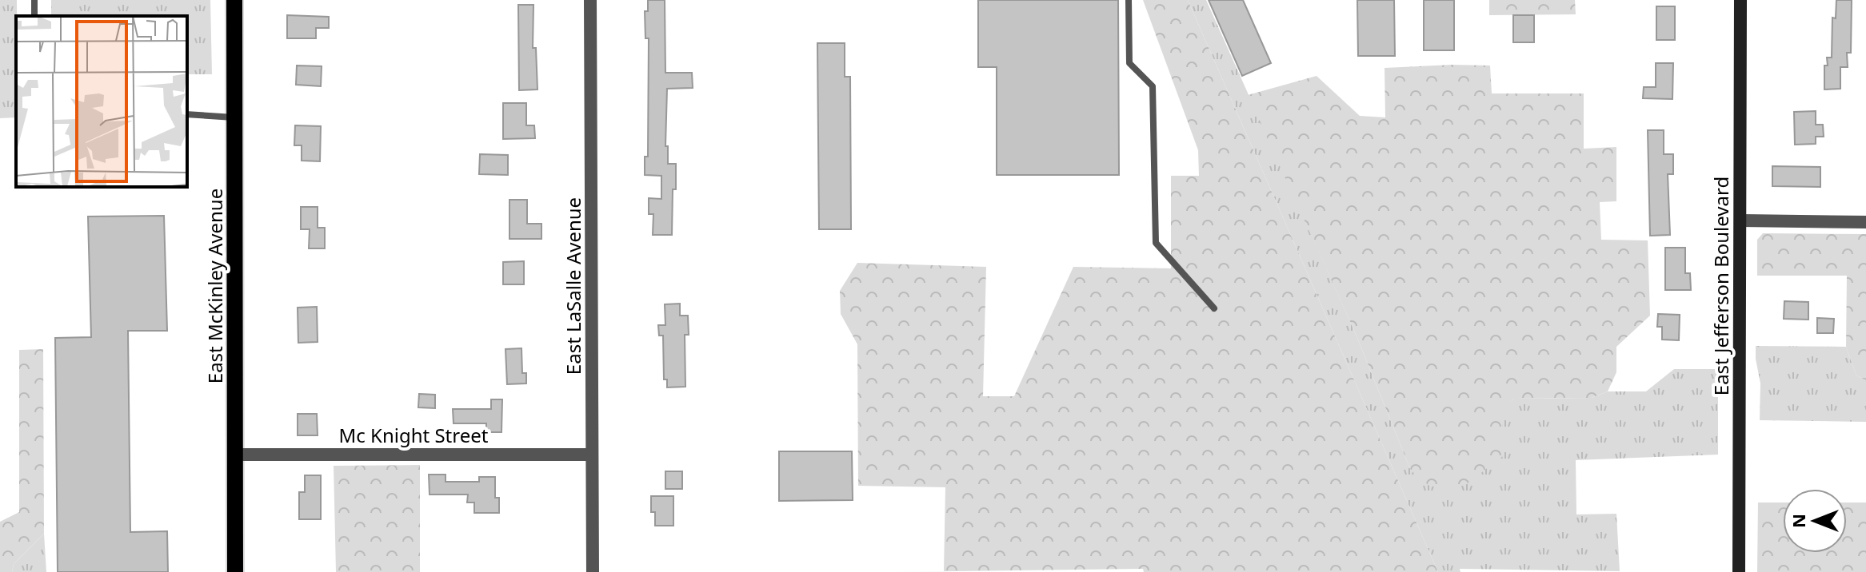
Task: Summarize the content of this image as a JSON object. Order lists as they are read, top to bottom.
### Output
{
  "streets": {
    "main road": ["East McKinley Avenue"],
    "street": ["East LaSalle Avenue", "East Jefferson Boulevard", "Mc Knight Street"]
  },
  "crossings": [
    ["East McKinley Avenue", "Mc Knight Street"],
    ["East LaSalle Avenue", "Mc Knight Street"]
  ],
  "north": "left"
}
